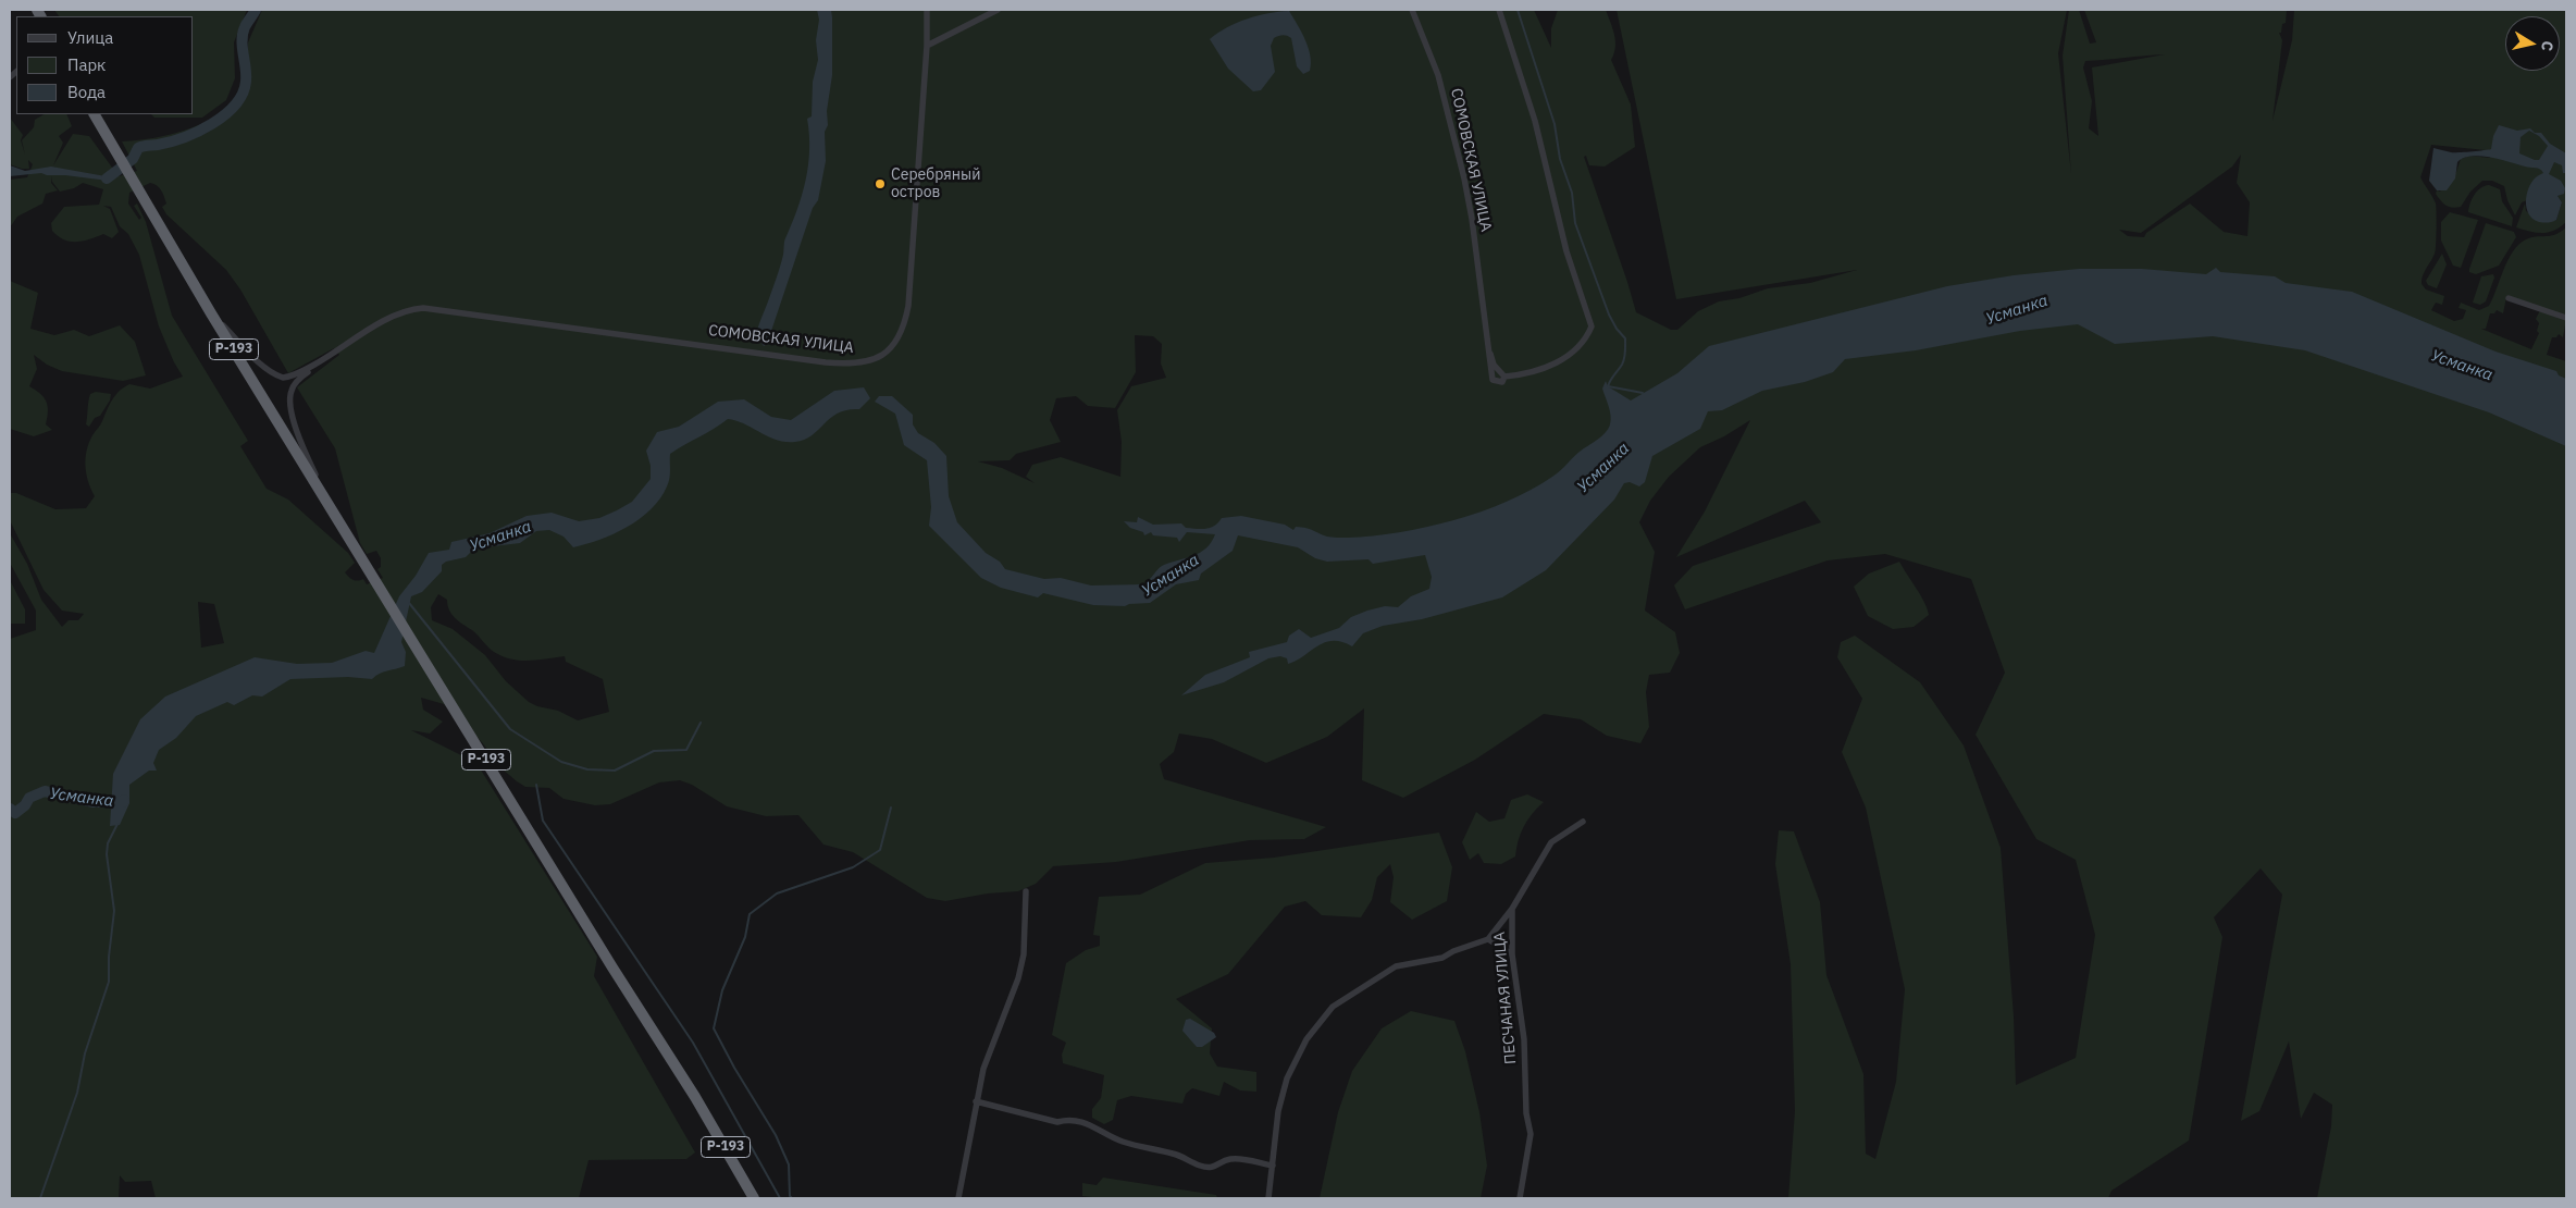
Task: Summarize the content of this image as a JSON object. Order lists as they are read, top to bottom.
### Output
{
  "streets": {
    "highway": ["Р-193"],
    "street": ["СОМОВСКАЯ УЛИЦА", "ПЕСЧАНАЯ УЛИЦА"]
  },
  "water": ["Усманка"],
  "places": ["Серебряный остров"],
  "legend": ["Улица", "Парк", "Вода"],
  "north": "right"
}
